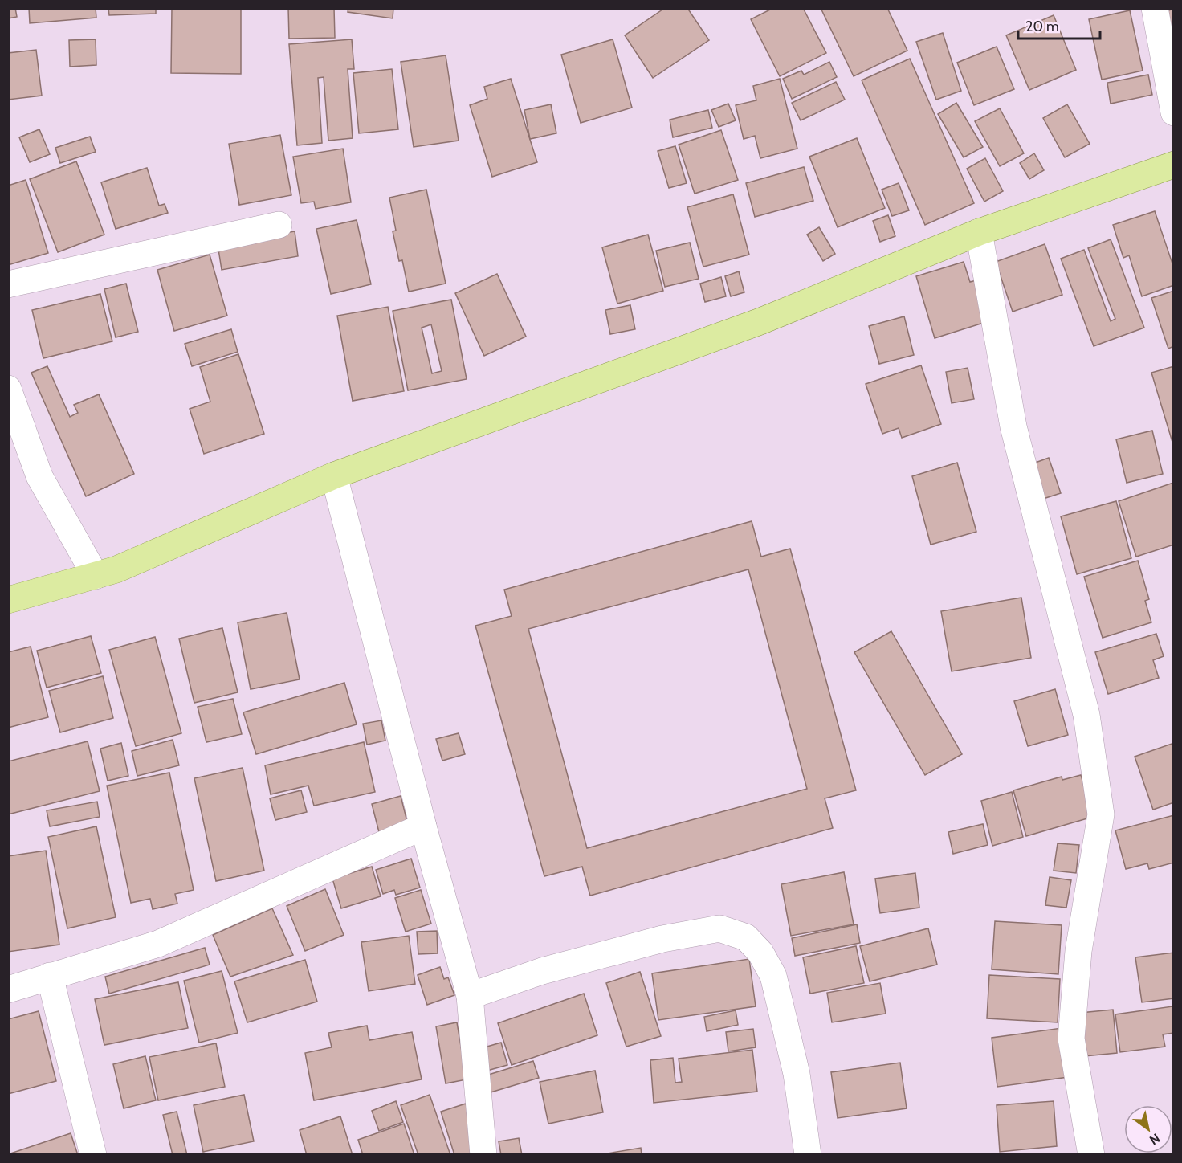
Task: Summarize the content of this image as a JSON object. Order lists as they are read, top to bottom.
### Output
{
  "scale_bar": "20 m",
  "north": "bottom right"
}
